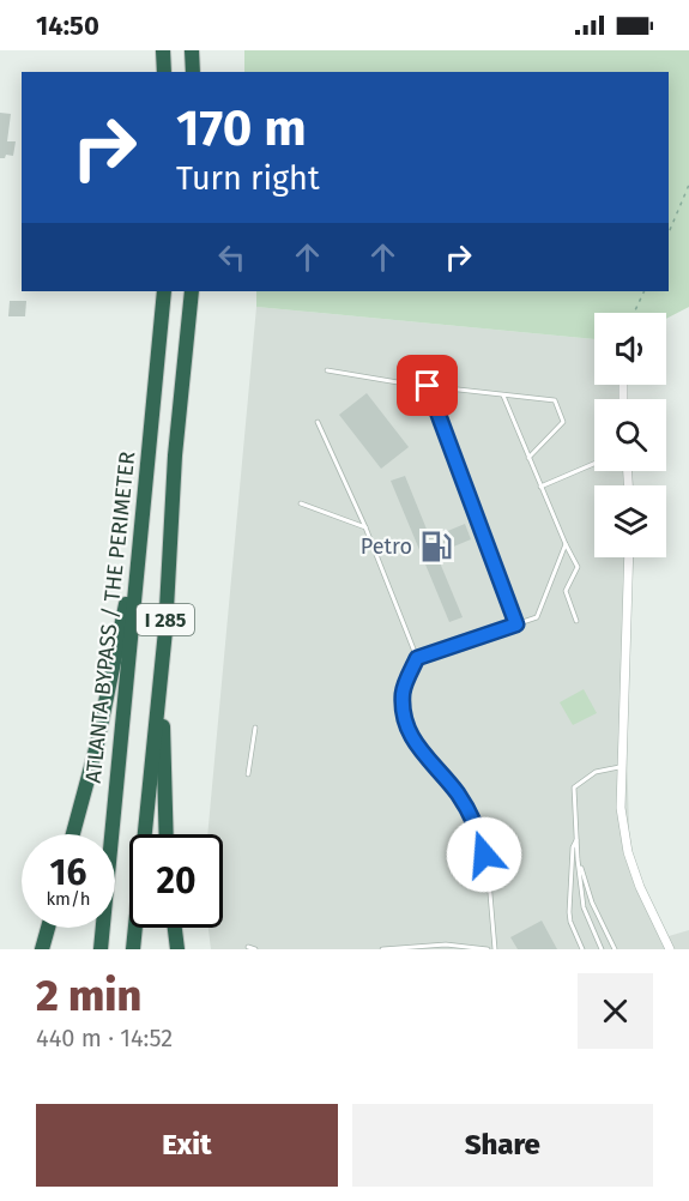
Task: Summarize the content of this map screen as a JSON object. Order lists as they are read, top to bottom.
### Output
{
  "streets": {
    "highway": ["ATLANTA BYPASS / THE PERIMETER", "I 285"]
  },
  "places": {
    "fuel station": ["Petro"]
  },
  "page": {
    "status": "14:50",
    "turn": ["170 m", "Turn right"],
    "speed": "16 km/h",
    "limit": "20",
    "heading": ["2 min", "440 m · 14:52"],
    "buttons": ["Exit", "Share"]
  }
}
